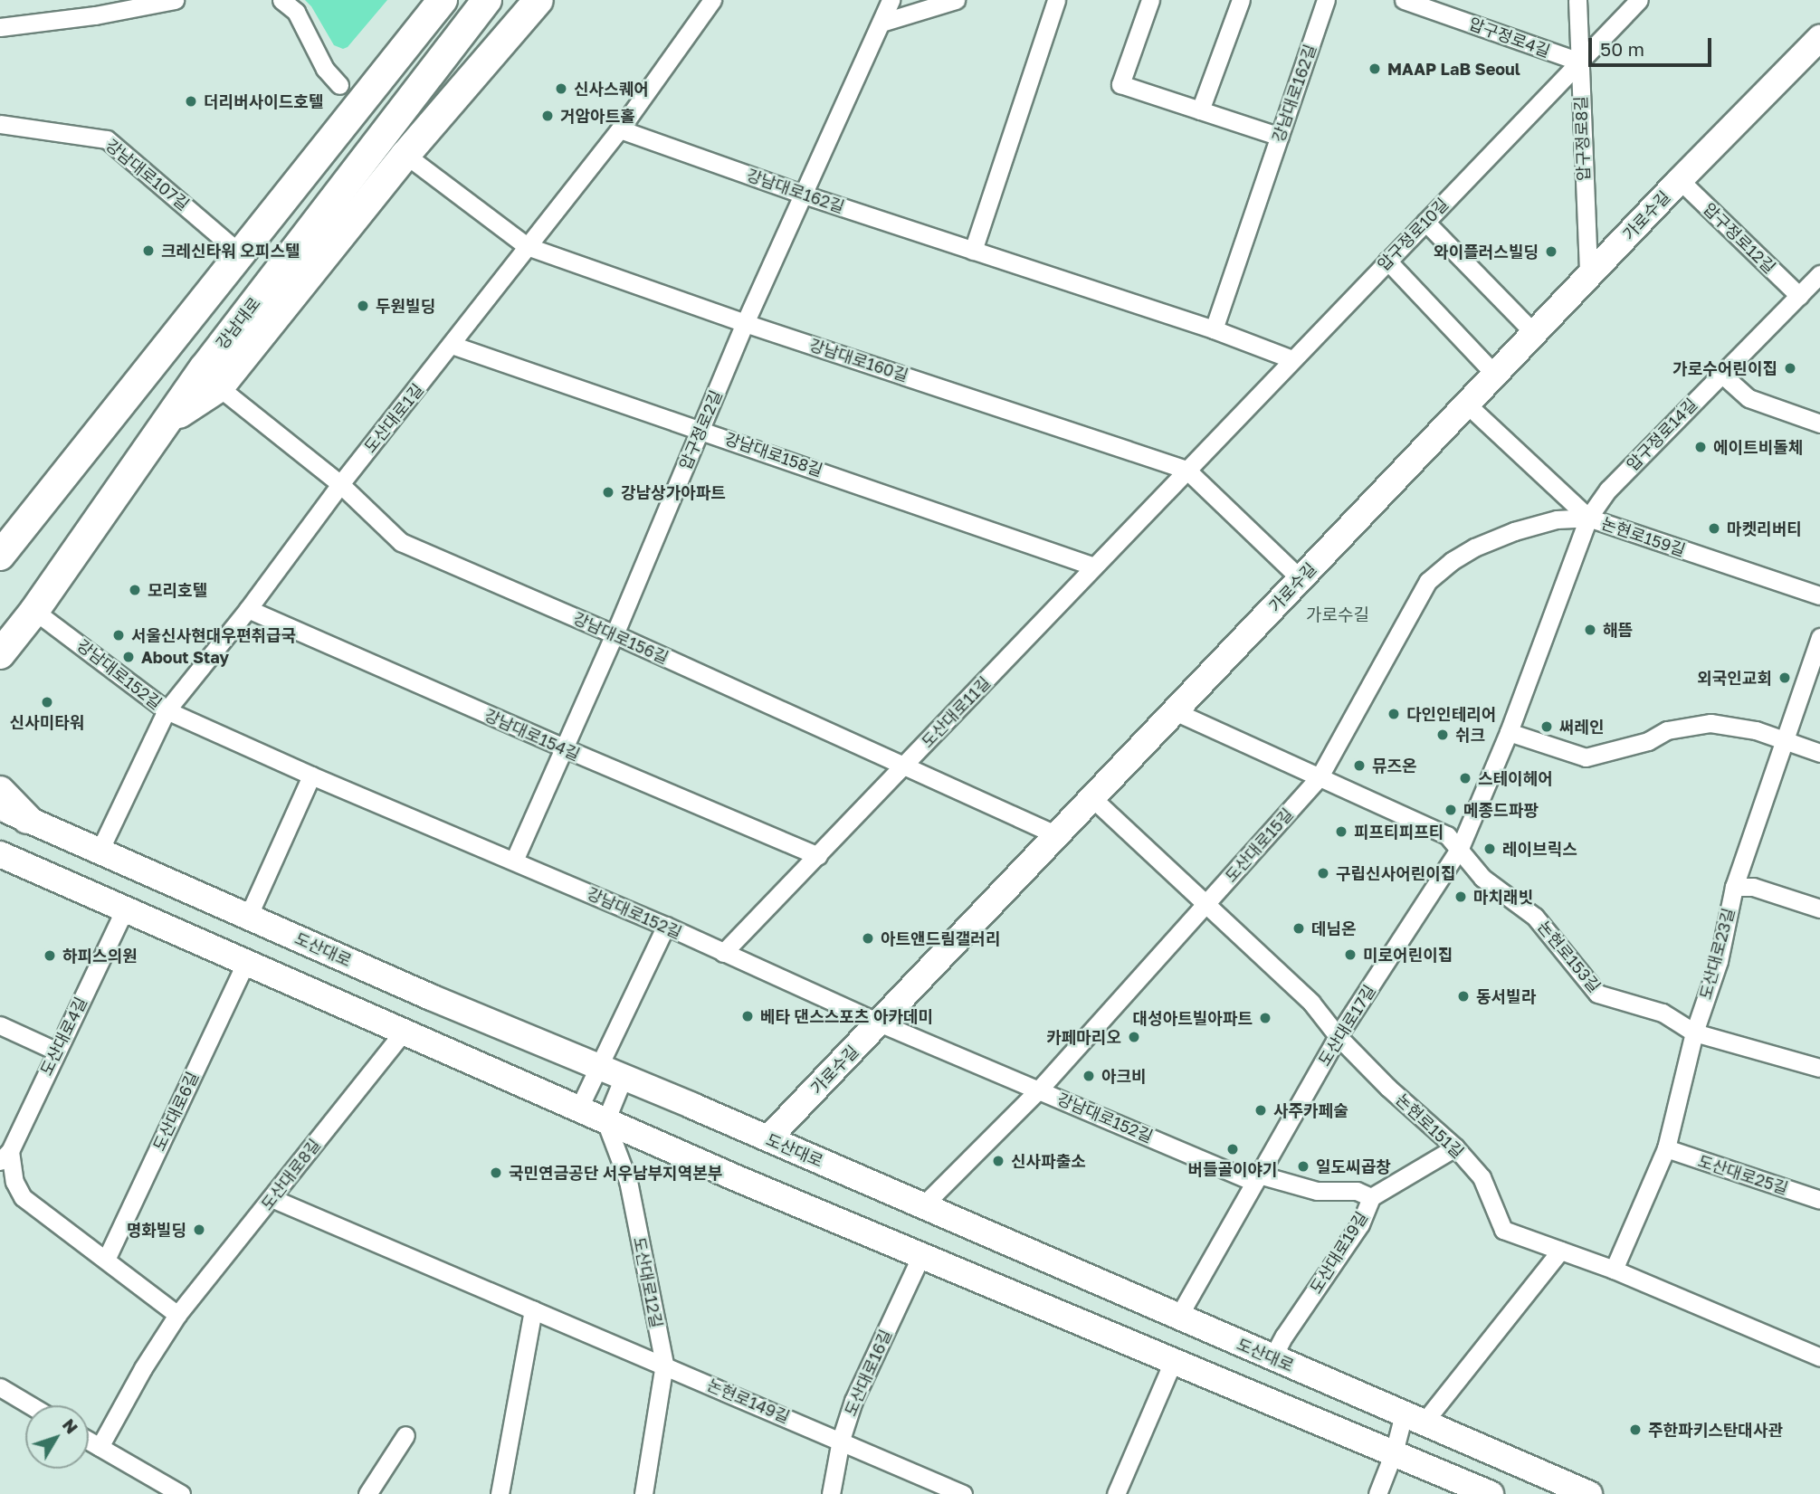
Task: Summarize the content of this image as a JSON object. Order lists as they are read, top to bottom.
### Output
{
  "streets": {
    "main road": ["가로수길", "강남대로", "도산대로"],
    "street": [
      "압구정로4길",
      "강남대로162길",
      "압구정로8길",
      "강남대로107길",
      "압구정로10길",
      "압구정로12길",
      "강남대로160길",
      "도산대로1길",
      "압구정로2길",
      "압구정로14길",
      "강남대로158길",
      "논현로159길",
      "강남대로156길",
      "강남대로152길",
      "도산대로11길",
      "강남대로154길",
      "도산대로15길",
      "도산대로23길",
      "논현로153길",
      "도산대로17길",
      "도산대로4길",
      "도산대로6길",
      "논현로151길",
      "도산대로8길",
      "도산대로25길",
      "도산대로19길",
      "도산대로12길",
      "도산대로16길",
      "논현로149길"
    ]
  },
  "crossings": [
    ["압구정로4길", "압구정로8길"],
    ["압구정로4길", "압구정로10길"],
    ["강남대로162길", "압구정로10길"],
    ["강남대로162길", "도산대로1길"],
    ["강남대로162길", "압구정로2길"],
    ["압구정로8길", "가로수길"],
    ["압구정로8길", "압구정로10길"],
    ["가로수길", "압구정로12길"],
    ["가로수길", "강남대로160길"],
    ["가로수길", "논현로159길"],
    ["가로수길", "강남대로156길"],
    ["가로수길", "강남대로152길"],
    ["가로수길", "도산대로"],
    ["가로수길", "논현로153길"],
    ["가로수길", "논현로151길"],
    ["압구정로10길", "강남대로160길"],
    ["압구정로10길", "도산대로11길"],
    ["압구정로12길", "압구정로14길"],
    ["강남대로", "강남대로152길"],
    ["강남대로160길", "도산대로1길"],
    ["강남대로160길", "압구정로2길"],
    ["강남대로160길", "도산대로11길"],
    ["도산대로1길", "강남대로158길"],
    ["도산대로1길", "강남대로156길"],
    ["도산대로1길", "강남대로152길"],
    ["도산대로1길", "강남대로154길"],
    ["도산대로1길", "도산대로"],
    ["압구정로2길", "강남대로158길"],
    ["압구정로2길", "강남대로156길"],
    ["압구정로2길", "강남대로152길"],
    ["압구정로2길", "강남대로154길"],
    ["압구정로14길", "논현로159길"],
    ["압구정로14길", "도산대로15길"],
    ["압구정로14길", "도산대로17길"],
    ["강남대로158길", "도산대로11길"],
    ["논현로159길", "도산대로15길"],
    ["논현로159길", "도산대로17길"],
    ["강남대로156길", "도산대로11길"],
    ["강남대로152길", "도산대로11길"],
    ["강남대로152길", "도산대로15길"],
    ["강남대로152길", "도산대로17길"],
    ["강남대로152길", "도산대로19길"],
    ["도산대로11길", "강남대로154길"],
    ["도산대로15길", "도산대로"],
    ["도산대로15길", "논현로153길"],
    ["도산대로15길", "도산대로17길"],
    ["도산대로15길", "논현로151길"],
    ["도산대로", "도산대로17길"],
    ["도산대로", "도산대로19길"],
    ["도산대로23길", "논현로153길"],
    ["도산대로23길", "논현로151길"],
    ["도산대로23길", "도산대로25길"],
    ["논현로153길", "도산대로17길"],
    ["도산대로17길", "논현로151길"],
    ["논현로151길", "도산대로19길"],
    ["도산대로8길", "논현로149길"],
    ["도산대로12길", "논현로149길"],
    ["도산대로16길", "논현로149길"]
  ],
  "districts": ["가로수길"],
  "places": [
    "MAAP LaB Seoul",
    "신사스퀘어",
    "더리버사이드호텔",
    "거암아트홀",
    "크레신타워 오피스텔",
    "와이플러스빌딩",
    "두원빌딩",
    "가로수어린이집",
    "에이트비돌체",
    "강남상가아파트",
    "마켓리버티",
    "모리호텔",
    "해뜸",
    "서울신사현대우편취급국",
    "About Stay",
    "외국인교회",
    "신사미타워",
    "다인인테리어",
    "써레인",
    "쉬크",
    "뮤즈온",
    "스테이헤어",
    "메종드파팡",
    "피프티피프티",
    "레이브릭스",
    "구립신사어린이집",
    "마치래빗",
    "데님온",
    "아트앤드림갤러리",
    "미로어린이집",
    "하피스의원",
    "동서빌라",
    "베타 댄스스포츠 아카데미",
    "대성아트빌아파트",
    "카페마리오",
    "아크비",
    "사주카페술",
    "버들골이야기",
    "신사파출소",
    "일도씨곱창",
    "국민연금공단 서우남부지역본부",
    "명화빌딩",
    "주한파키스탄대사관"
  ],
  "scale_bar": "50 m",
  "north": "top right"
}
